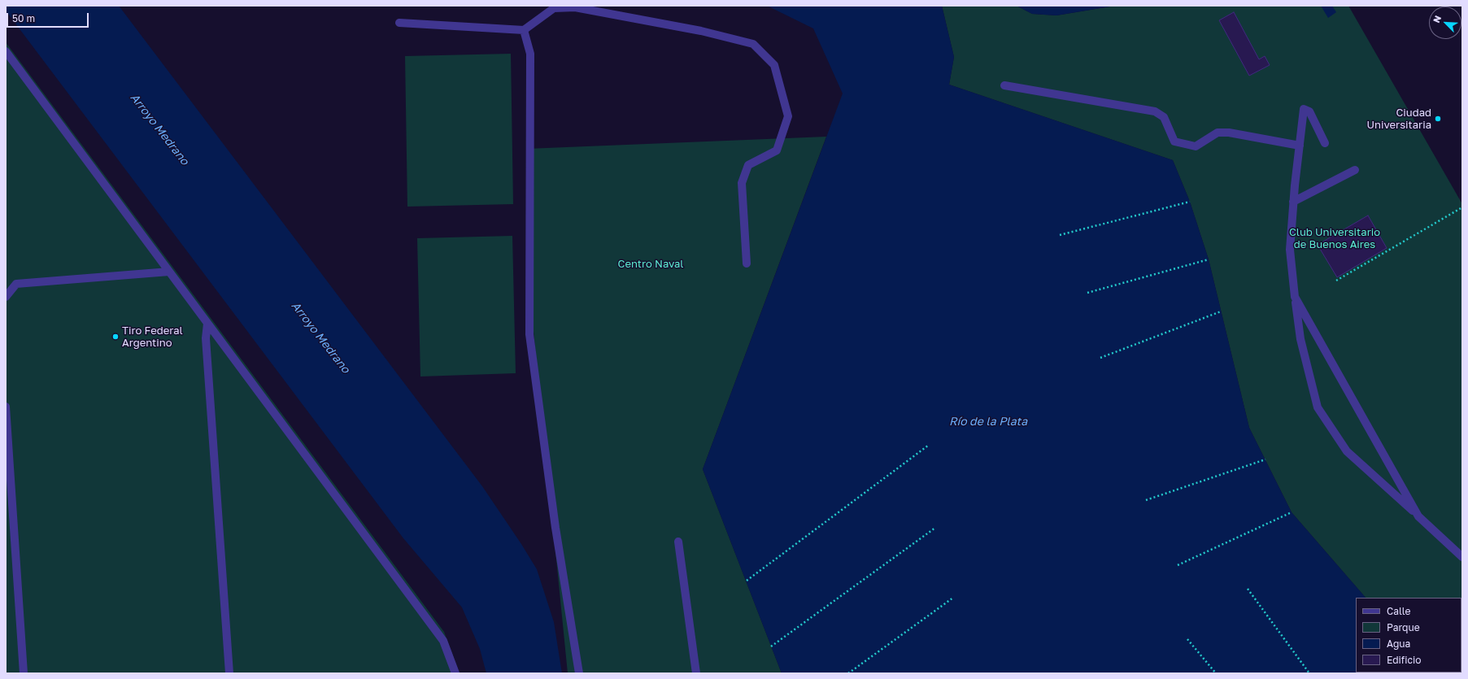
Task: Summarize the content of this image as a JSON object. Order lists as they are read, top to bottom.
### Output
{
  "water": ["Arroyo Medrano", "Río de la Plata"],
  "parks": ["Club Universitario de Buenos Aires", "Centro Naval"],
  "places": ["Ciudad Universitaria", "Tiro Federal Argentino"],
  "legend": [
    "Calle",
    "Parque",
    "Agua",
    "Edificio"
  ],
  "scale_bar": "50 m",
  "north": "top left"
}
